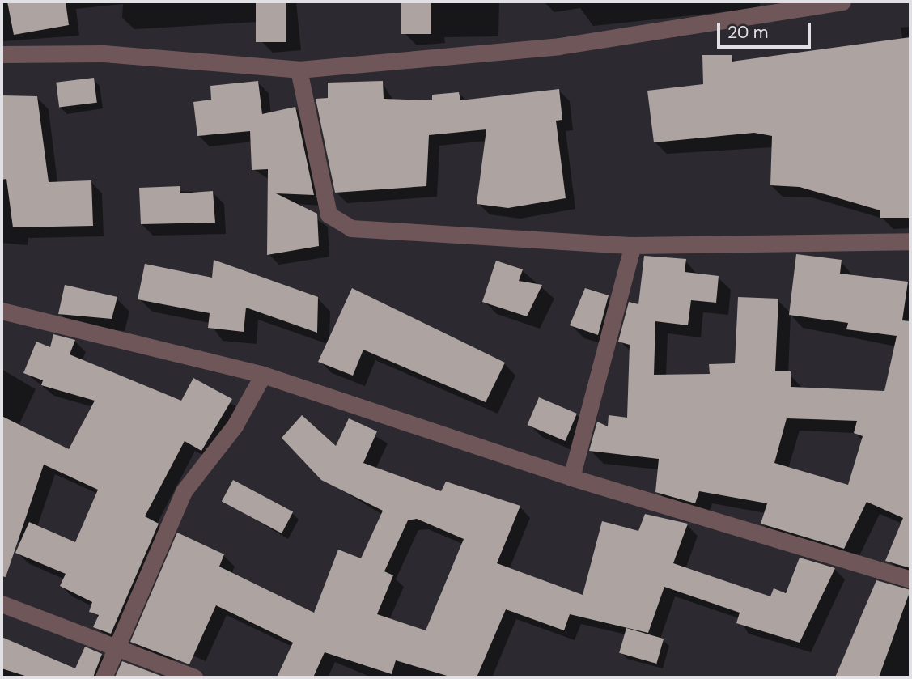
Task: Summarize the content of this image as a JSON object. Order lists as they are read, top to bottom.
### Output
{
  "scale_bar": "20 m"
}
